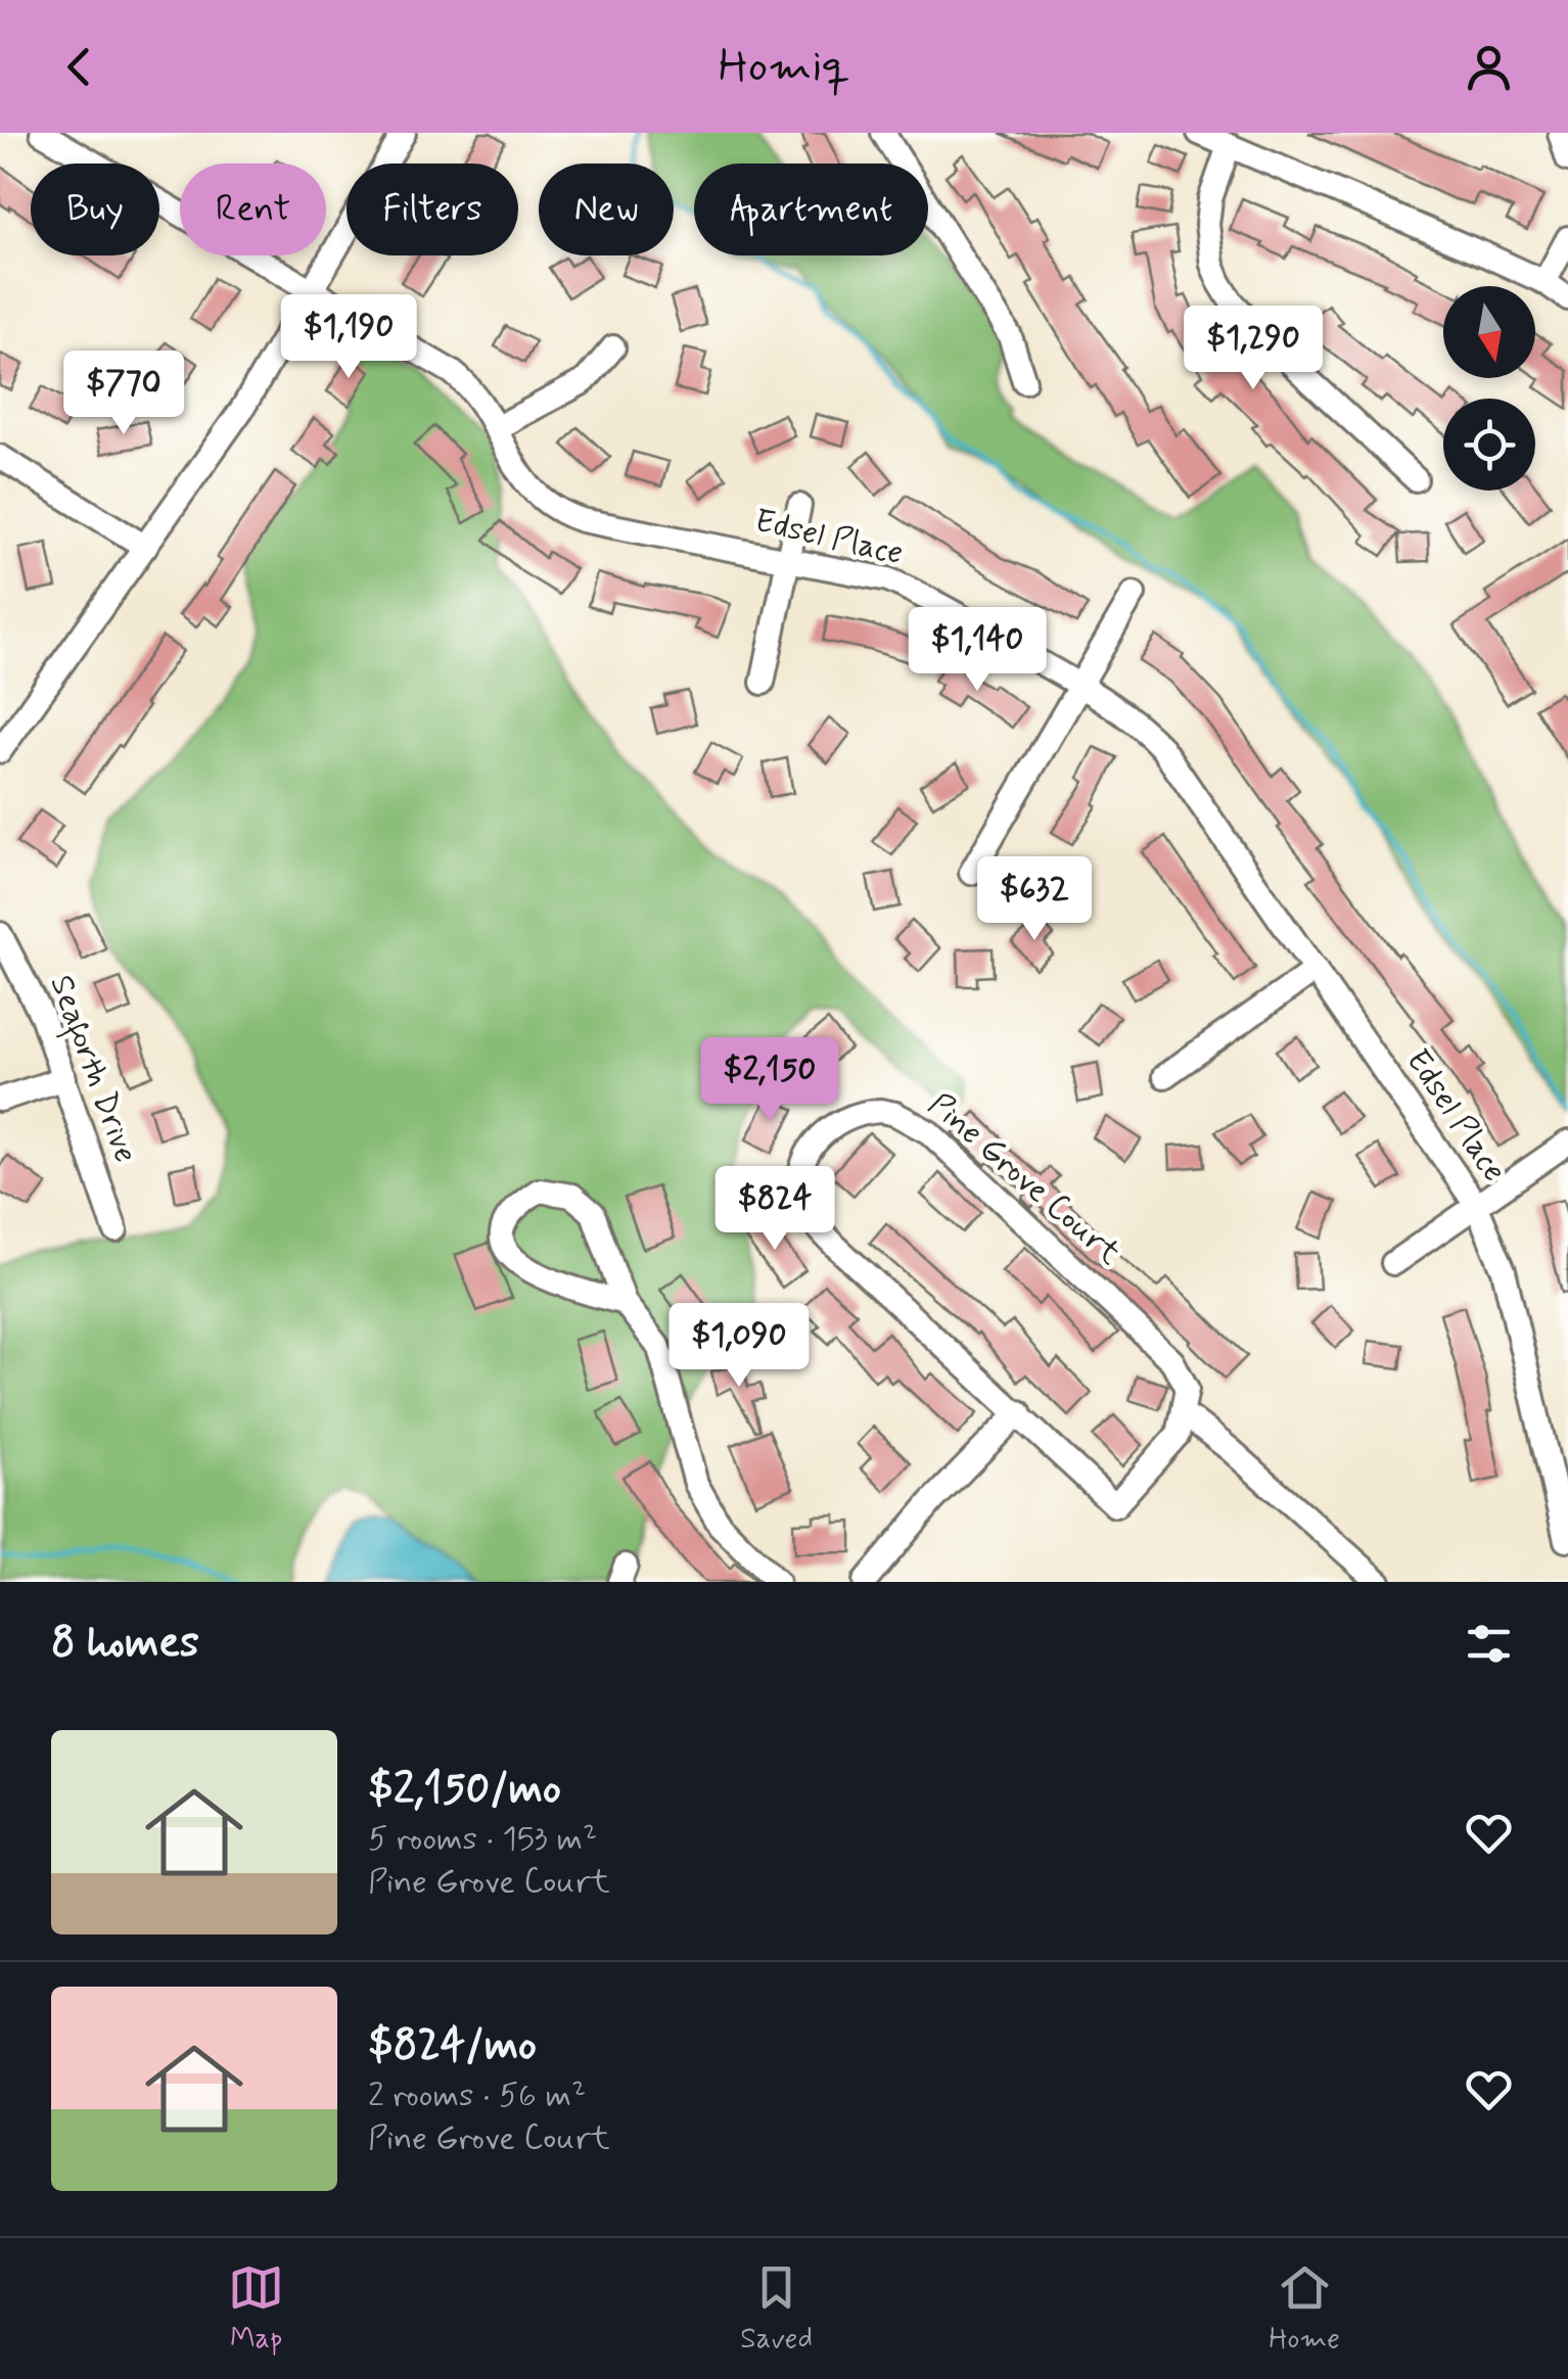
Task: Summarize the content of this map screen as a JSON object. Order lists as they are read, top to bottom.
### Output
{
  "streets": {
    "street": ["Edsel Place", "Seaforth Drive", "Pine Grove Court"]
  },
  "north": "bottom",
  "page": {
    "header": "Homiq",
    "chip": [
      "Buy",
      "Rent",
      "Filters",
      "New",
      "Apartment"
    ],
    "price": [
      "$1,190",
      "$1,290",
      "$770",
      "$1,140",
      "$632",
      "$2,150",
      "$824",
      "$1,090"
    ],
    "heading": "8 homes",
    "list": [
      {
        "name": "$2,150/mo",
        "note": "5 rooms · 153 m² · Pine Grove Court"
      },
      {
        "name": "$824/mo",
        "note": "2 rooms · 56 m² · Pine Grove Court"
      }
    ],
    "tabs": ["Map", "Saved", "Home"]
  }
}
